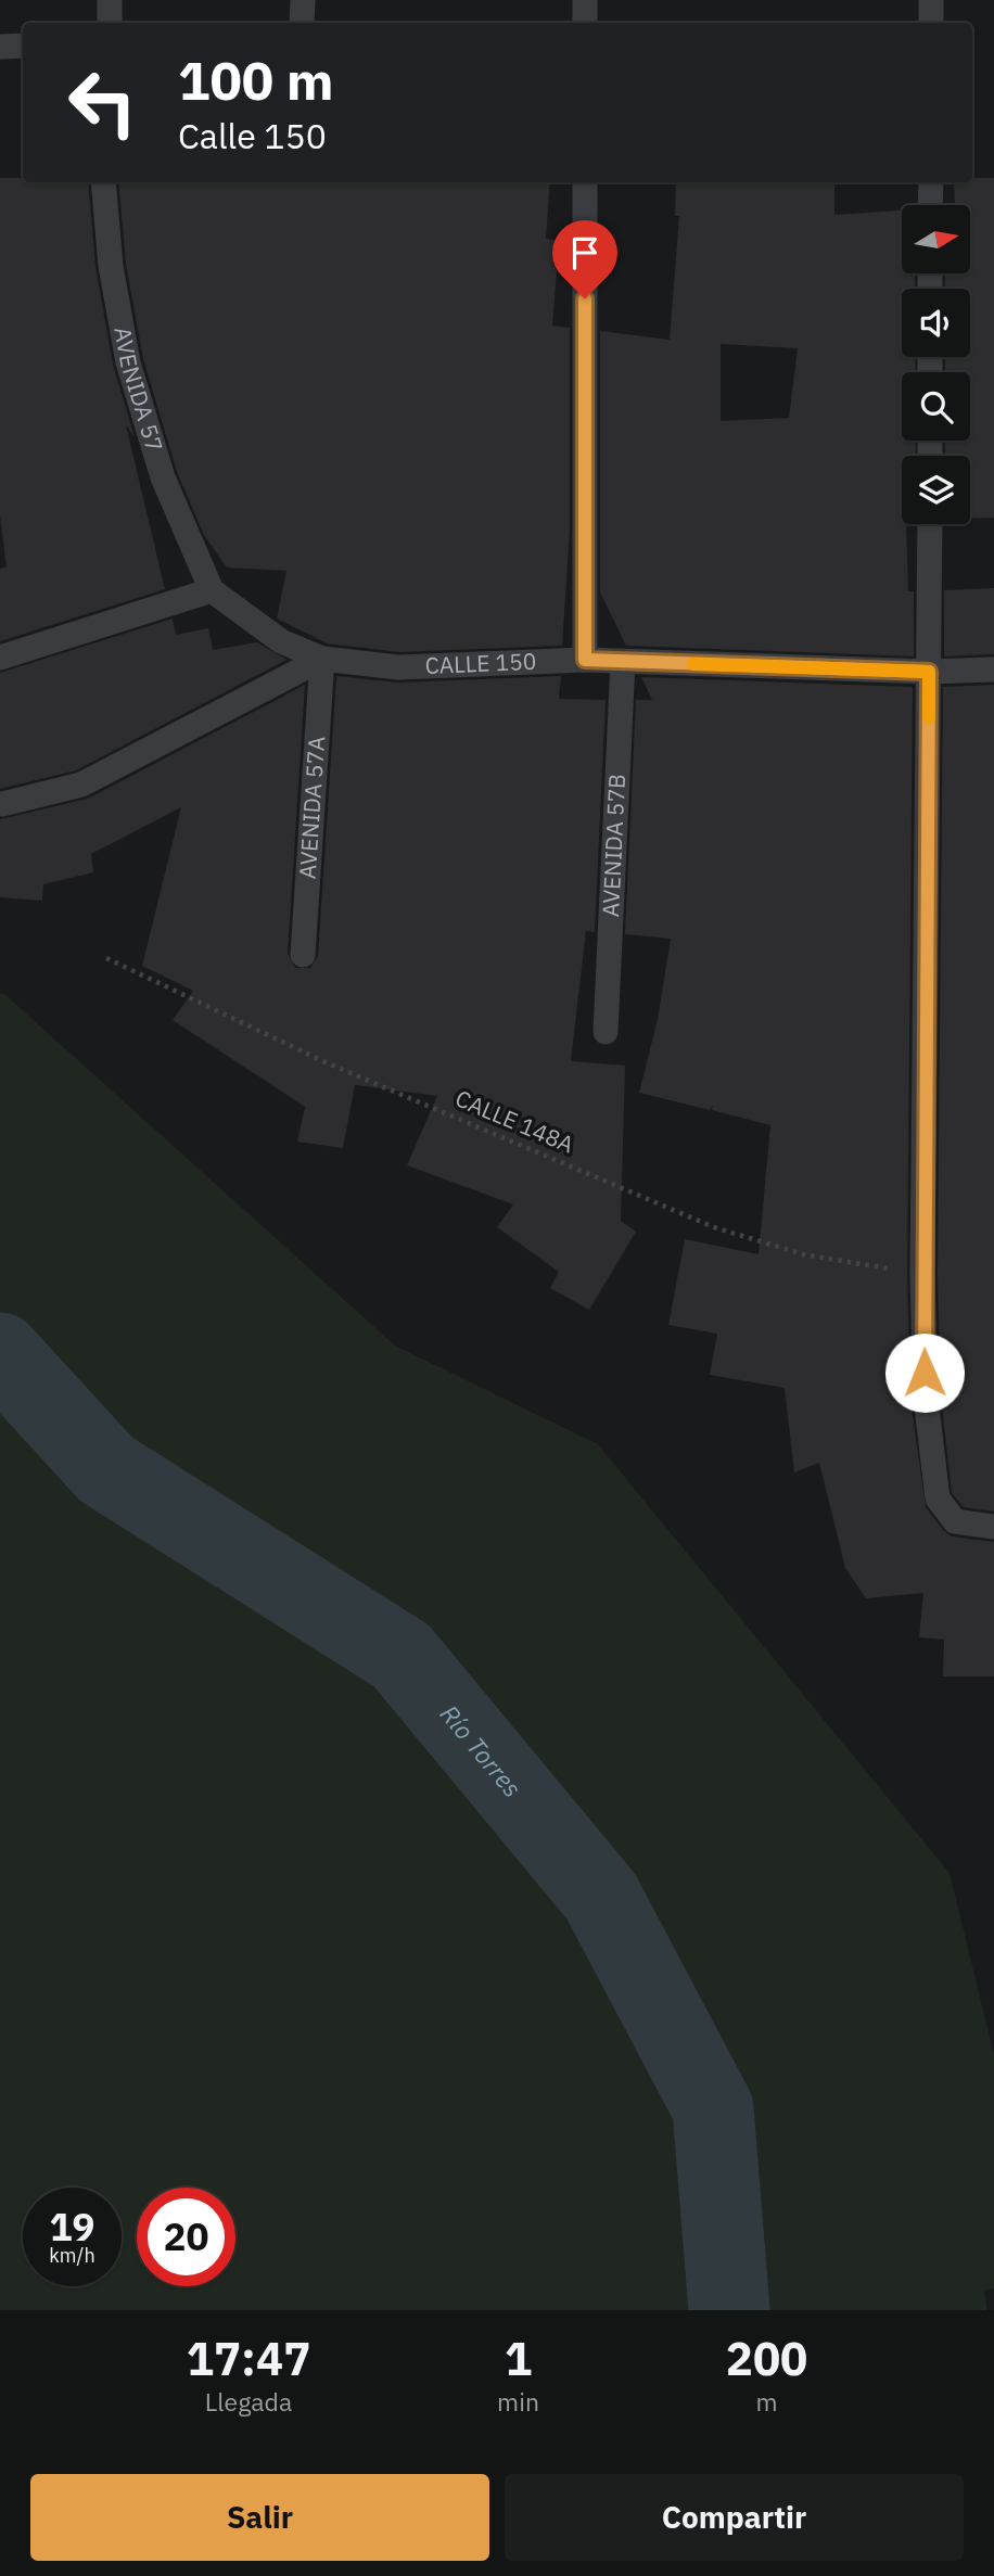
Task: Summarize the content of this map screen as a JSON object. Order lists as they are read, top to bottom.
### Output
{
  "streets": {
    "lane": [
      "AVENIDA 57",
      "CALLE 150",
      "AVENIDA 57A",
      "AVENIDA 57B"
    ],
    "path": ["CALLE 148A"]
  },
  "crossings": [
    ["AVENIDA 57", "CALLE 150"],
    ["CALLE 150", "AVENIDA 57A"],
    ["CALLE 150", "AVENIDA 57B"]
  ],
  "water": ["Río Torres"],
  "north": "right",
  "page": {
    "turn": ["100 m", "Calle 150"],
    "speed": "19 km/h",
    "limit": "20",
    "eta": [
      "17:47",
      "Llegada",
      "1",
      "min",
      "200",
      "m"
    ],
    "buttons": ["Salir", "Compartir"]
  }
}
